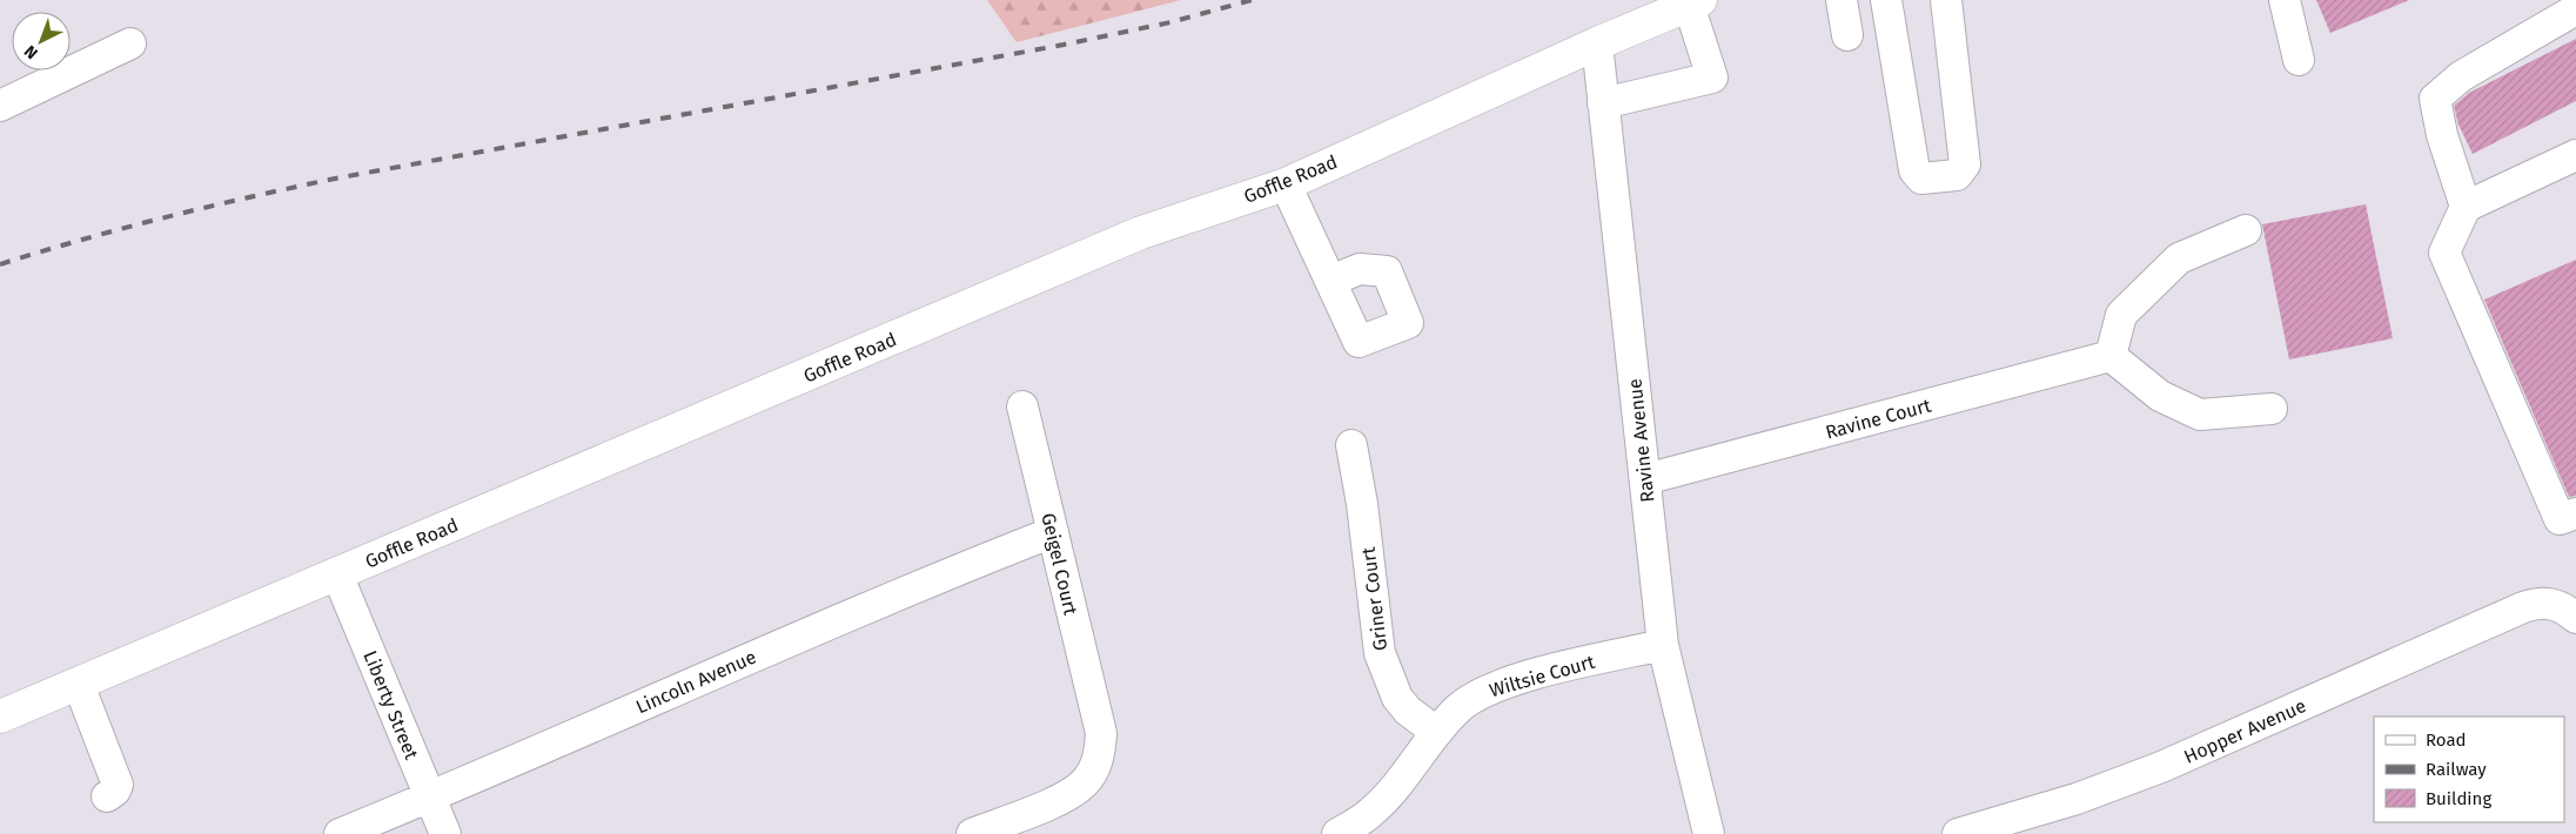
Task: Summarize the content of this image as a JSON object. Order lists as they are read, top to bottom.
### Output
{
  "streets": {
    "main road": ["Goffle Road"],
    "street": [
      "Ravine Court",
      "Ravine Avenue",
      "Geigel Court",
      "Griner Court",
      "Wiltsie Court",
      "Lincoln Avenue",
      "Liberty Street",
      "Hopper Avenue"
    ]
  },
  "crossings": [
    ["Goffle Road", "Ravine Avenue"],
    ["Goffle Road", "Liberty Street"],
    ["Ravine Court", "Ravine Avenue"],
    ["Ravine Avenue", "Wiltsie Court"],
    ["Geigel Court", "Lincoln Avenue"],
    ["Griner Court", "Wiltsie Court"],
    ["Lincoln Avenue", "Liberty Street"]
  ],
  "legend": ["Road", "Railway", "Building"],
  "north": "bottom left"
}
